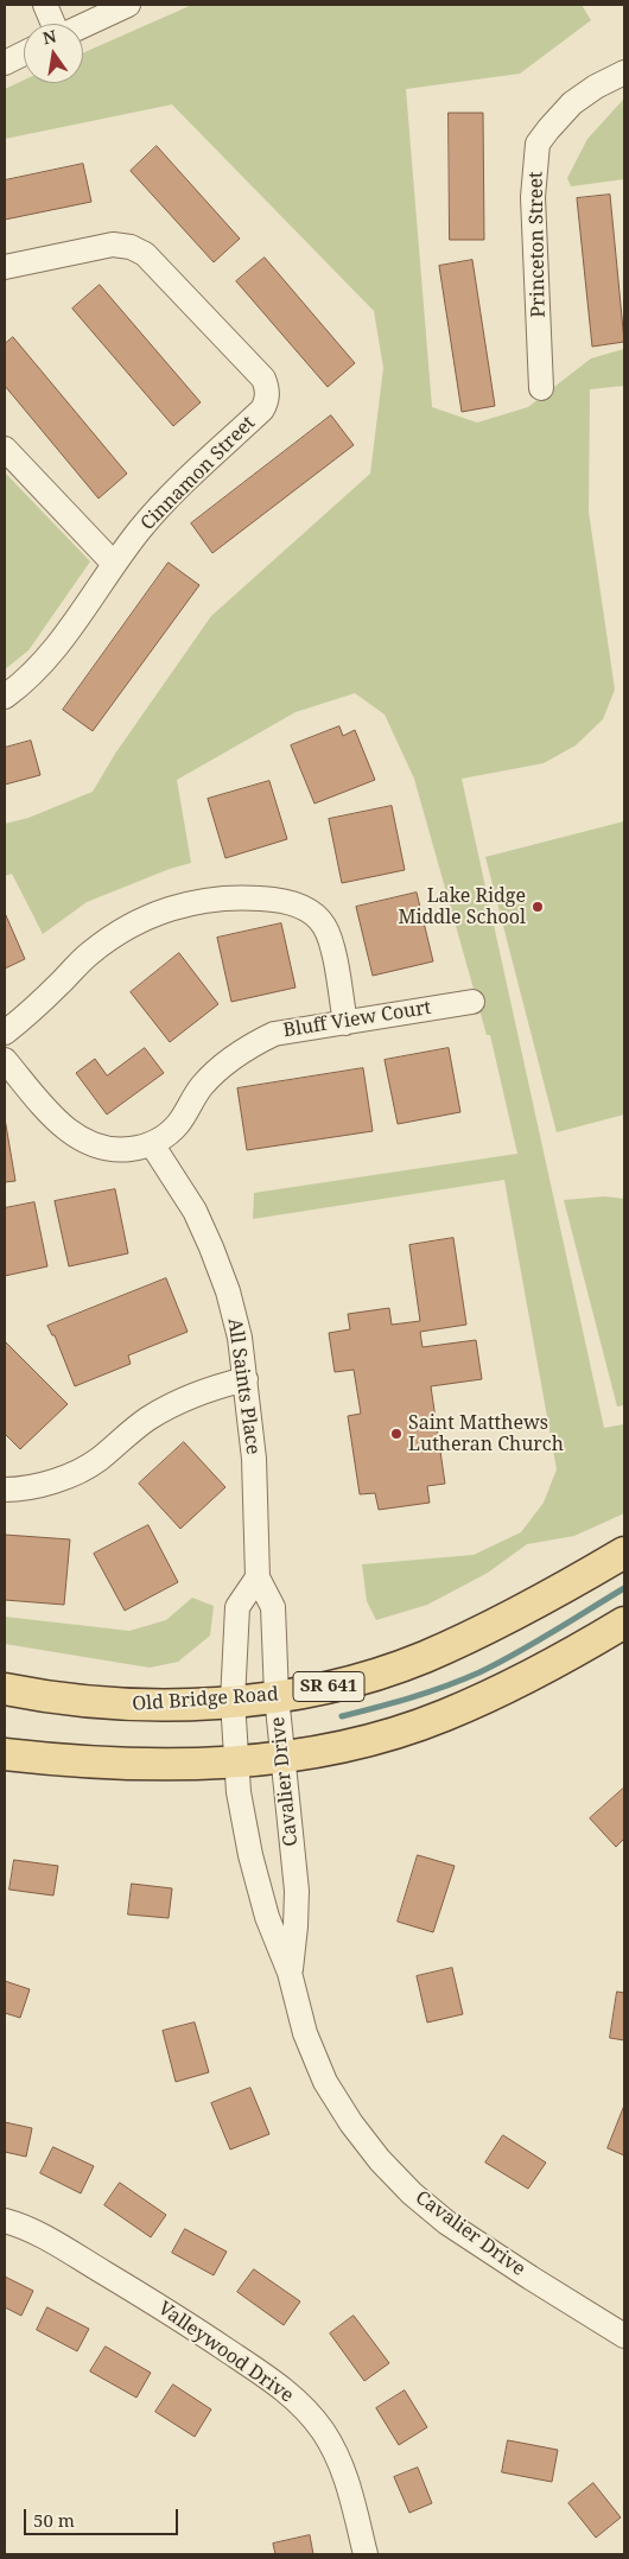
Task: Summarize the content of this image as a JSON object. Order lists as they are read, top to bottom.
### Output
{
  "streets": {
    "main road": ["SR 641", "Old Bridge Road"],
    "street": [
      "Princeton Street",
      "Cinnamon Street",
      "Bluff View Court",
      "All Saints Place",
      "Cavalier Drive",
      "Valleywood Drive"
    ]
  },
  "crossings": [
    ["Bluff View Court", "All Saints Place"],
    ["All Saints Place", "Old Bridge Road"],
    ["All Saints Place", "Cavalier Drive"],
    ["Old Bridge Road", "Cavalier Drive"]
  ],
  "places": ["Lake Ridge Middle School", "Saint Matthews Lutheran Church"],
  "scale_bar": "50 m",
  "north": "top"
}
